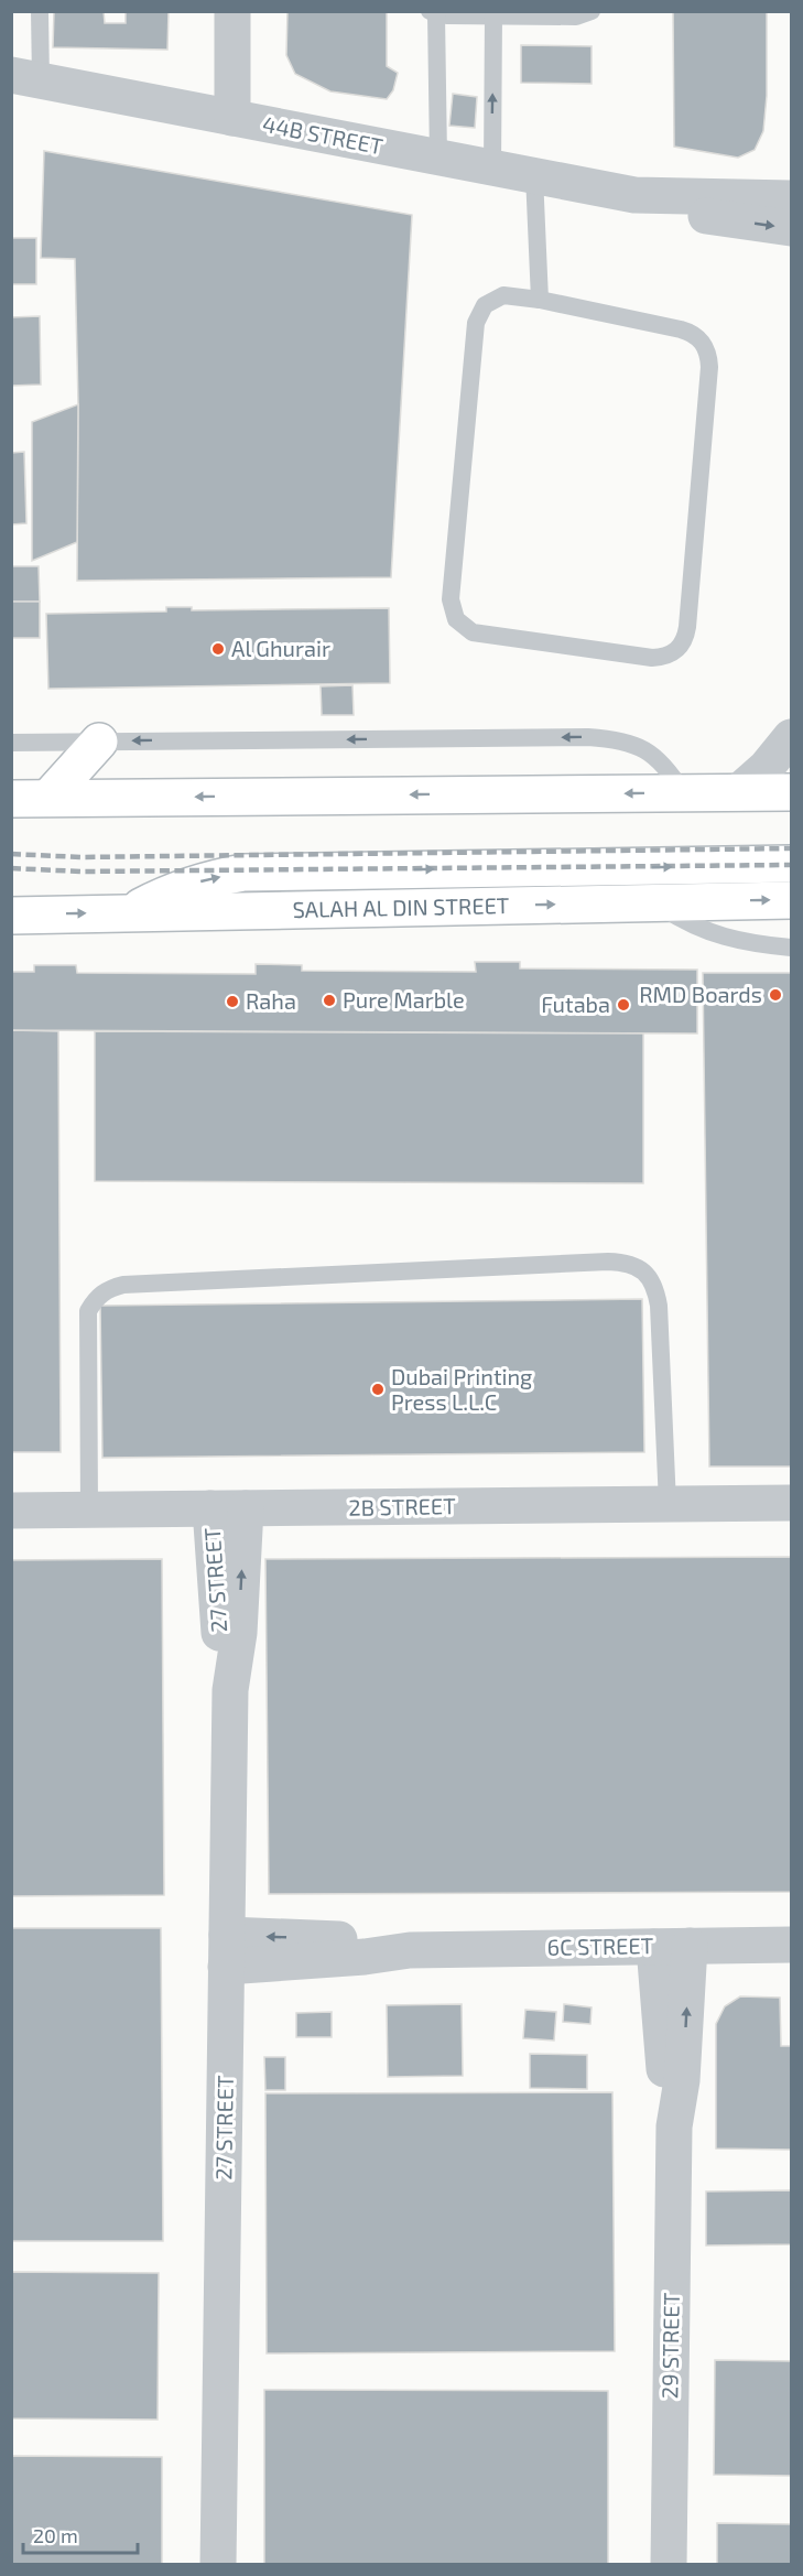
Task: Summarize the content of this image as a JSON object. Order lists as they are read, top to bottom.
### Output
{
  "streets": {
    "main road": ["SALAH AL DIN STREET"],
    "street": [
      "44B STREET",
      "2B STREET",
      "27 STREET",
      "6C STREET",
      "29 STREET"
    ]
  },
  "crossings": [
    ["2B STREET", "27 STREET"],
    ["27 STREET", "6C STREET"],
    ["6C STREET", "29 STREET"]
  ],
  "places": [
    "Al Ghurair",
    "RMD Boards",
    "Pure Marble",
    "Raha",
    "Futaba",
    "Dubai Printing Press L.L.C"
  ],
  "scale_bar": "20 m"
}
